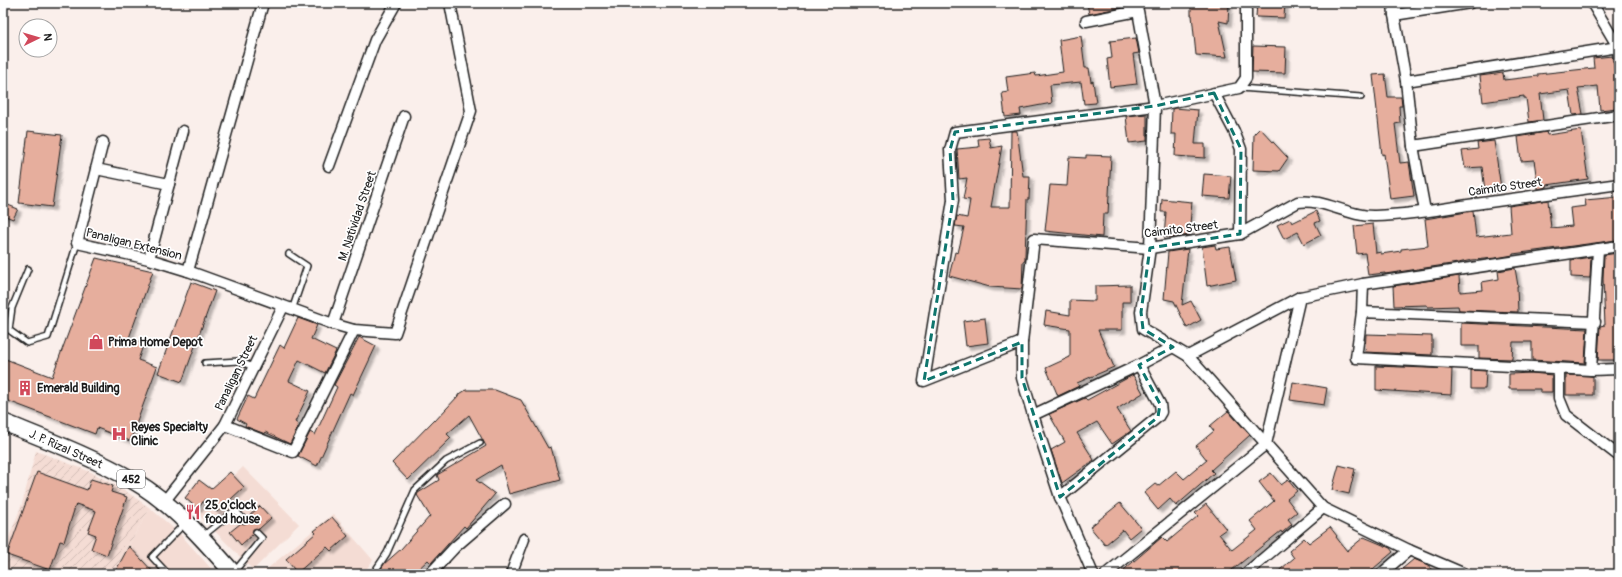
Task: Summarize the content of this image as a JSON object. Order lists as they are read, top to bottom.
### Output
{
  "streets": {
    "highway": ["J. P. Rizal Street", "452"],
    "street": [
      "Caimito Street",
      "M. Natividad Street",
      "Panaligan Extension",
      "Panaligan Street"
    ]
  },
  "crossings": [
    ["M. Natividad Street", "Panaligan Extension"],
    ["Panaligan Extension", "Panaligan Street"],
    ["Panaligan Street", "J. P. Rizal Street"]
  ],
  "places": {
    "shop": ["Prima Home Depot"],
    "building": ["Emerald Building"],
    "hospital": ["Reyes Specialty Clinic"],
    "restaurant": ["25 o'clock food house"]
  },
  "north": "right"
}
